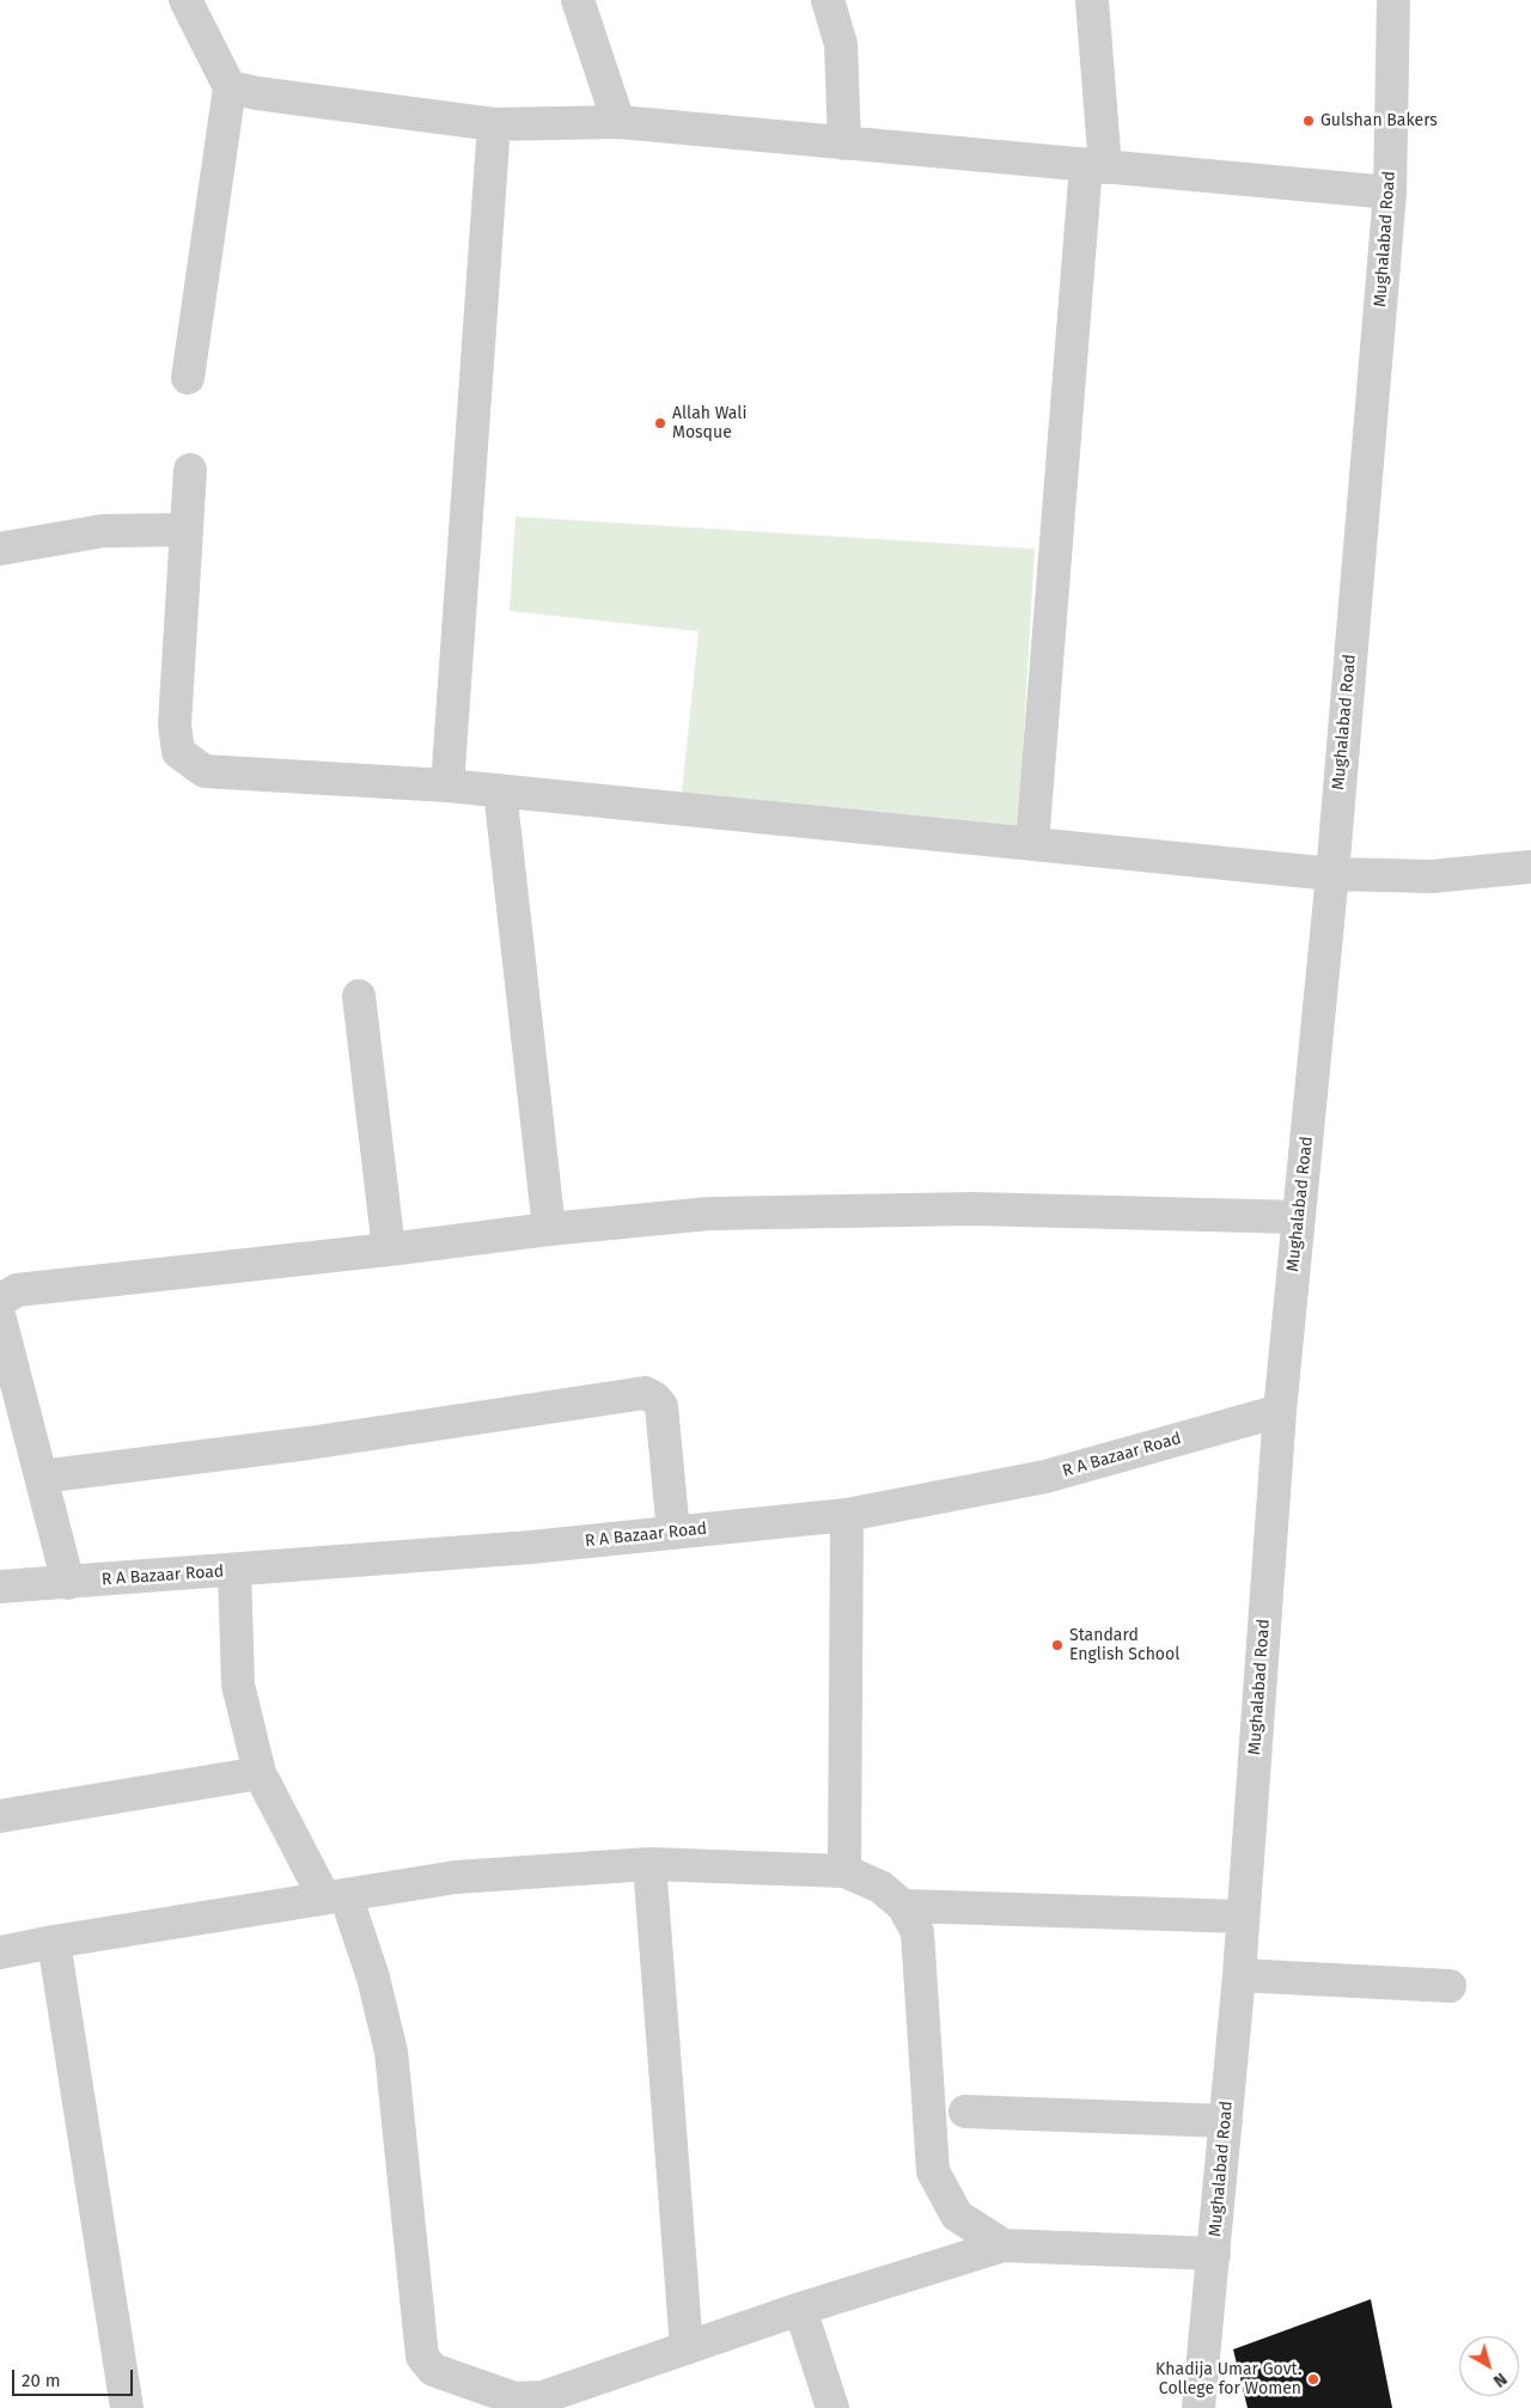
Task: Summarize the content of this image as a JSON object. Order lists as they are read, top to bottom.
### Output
{
  "streets": {
    "street": ["Mughalabad Road", "R A Bazaar Road"]
  },
  "crossings": [
    ["Mughalabad Road", "R A Bazaar Road"]
  ],
  "places": [
    "Gulshan Bakers",
    "Allah Wali Mosque",
    "Standard English School",
    "Khadija Umar Govt. College for Women"
  ],
  "scale_bar": "20 m",
  "north": "bottom right"
}
